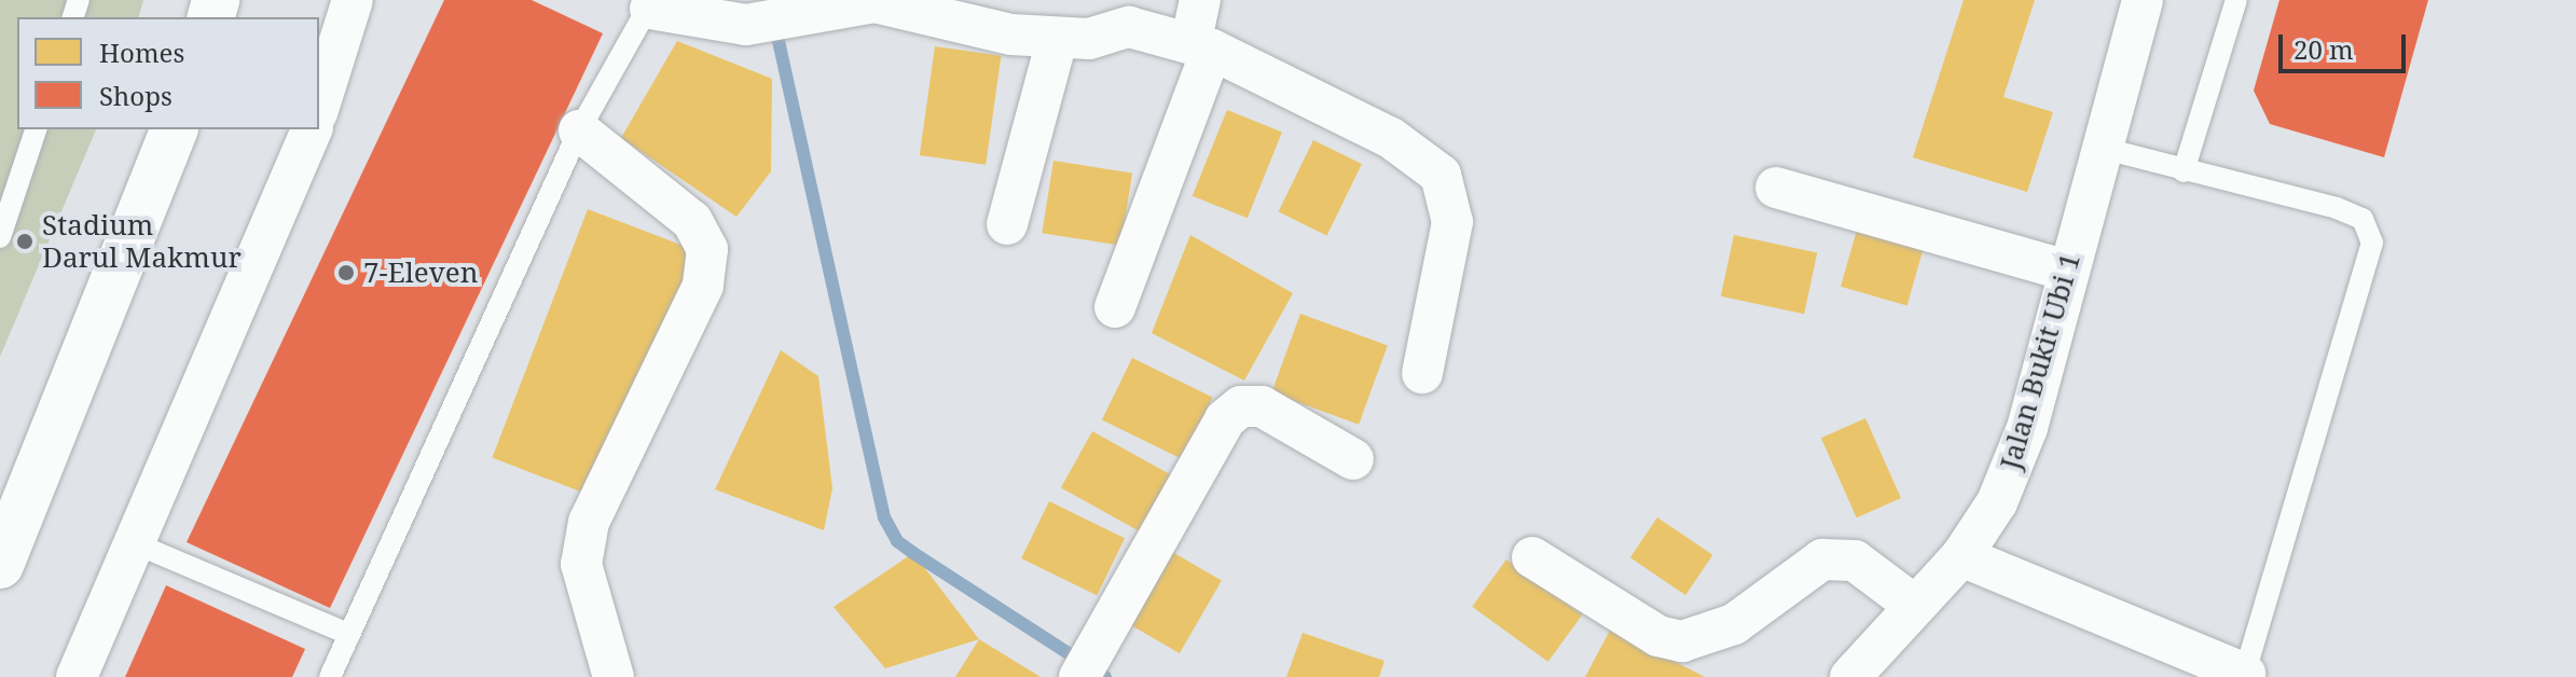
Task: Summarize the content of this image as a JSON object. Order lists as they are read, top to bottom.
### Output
{
  "streets": {
    "street": ["Jalan Bukit Ubi 1"]
  },
  "places": ["Stadium Darul Makmur", "7-Eleven"],
  "legend": ["Homes", "Shops"],
  "scale_bar": "20 m"
}
